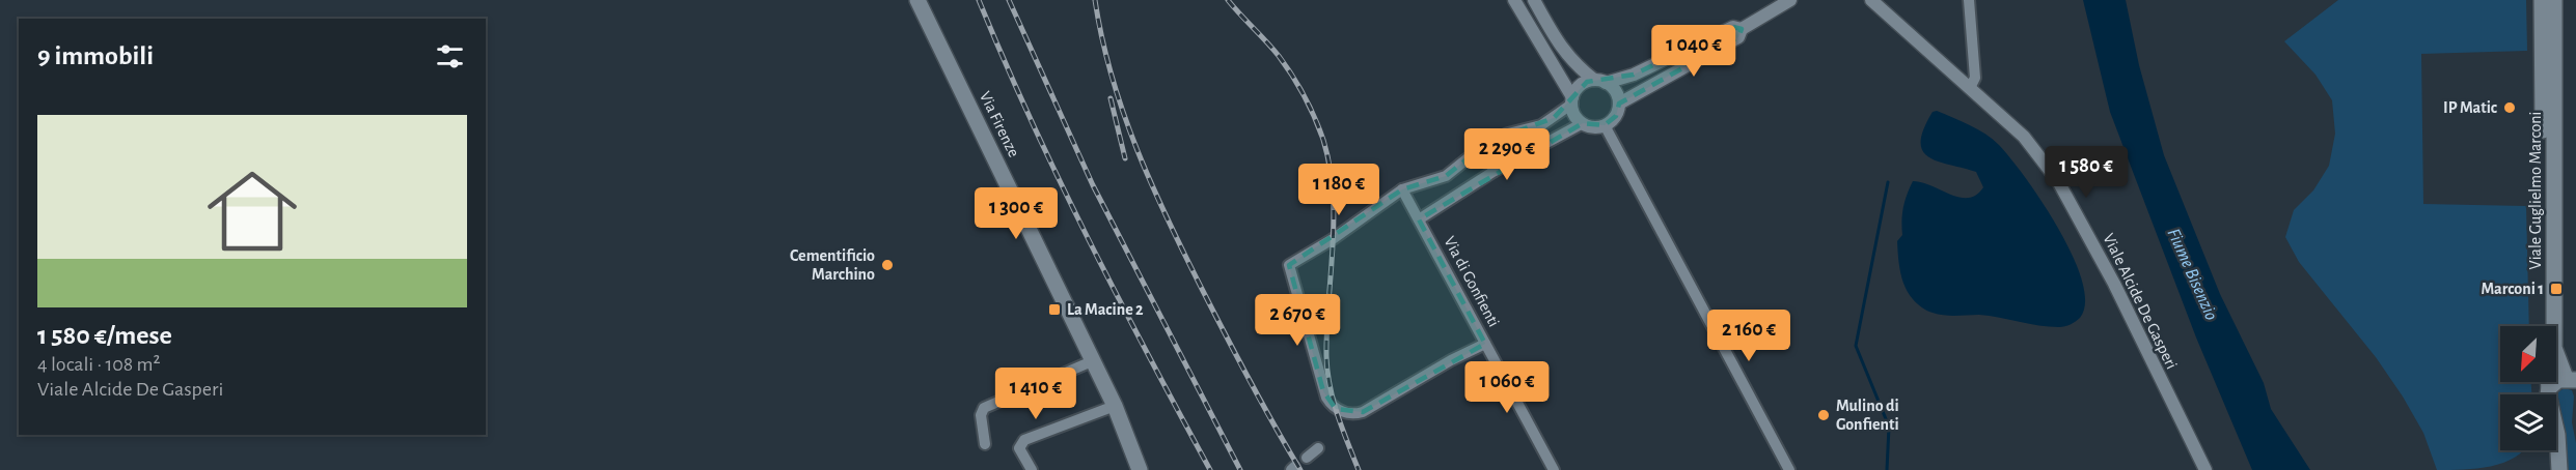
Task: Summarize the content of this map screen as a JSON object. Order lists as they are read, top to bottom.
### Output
{
  "streets": {
    "main road": ["Via Firenze", "Viale Guglielmo Marconi"],
    "street": ["Via di Gonfienti", "Viale Alcide De Gasperi"]
  },
  "water": ["Fiume Bisenzio"],
  "places": {
    "other": ["IP Matic", "Cementificio Marchino", "Mulino di Gonfienti"],
    "transit": ["Marconi 1", "La Macine 2"]
  },
  "north": "bottom left",
  "page": {
    "heading": "9 immobili",
    "price": [
      "1 040 €",
      "2 290 €",
      "1 580 €",
      "1 180 €",
      "1 300 €",
      "2 670 €",
      "2 160 €",
      "1 060 €",
      "1 410 €"
    ],
    "list": [
      {
        "name": "1 580 €/mese",
        "note": "4 locali · 108 m² · Viale Alcide De Gasperi"
      }
    ]
  }
}
